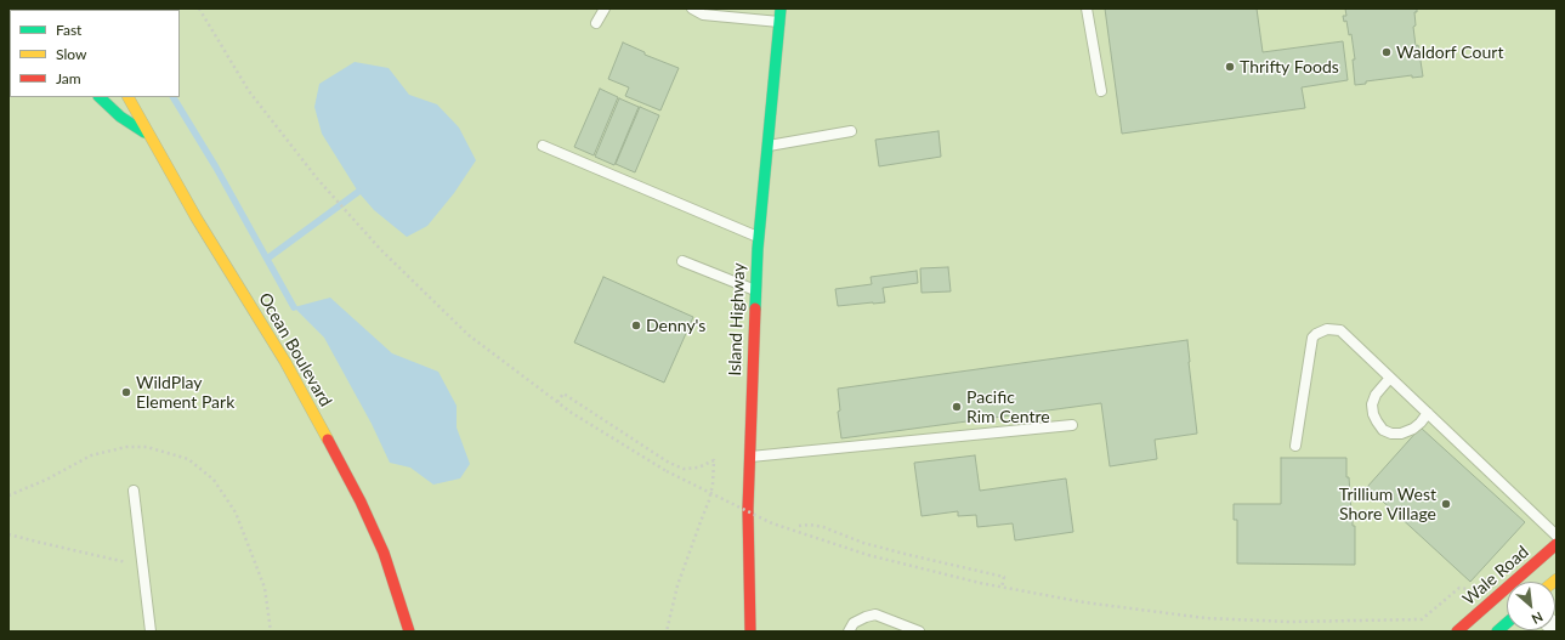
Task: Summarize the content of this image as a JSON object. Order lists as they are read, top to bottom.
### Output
{
  "streets": {
    "main road": ["Island Highway", "Ocean Boulevard", "Wale Road"]
  },
  "places": [
    "Waldorf Court",
    "Thrifty Foods",
    "Denny's",
    "WildPlay Element Park",
    "Pacific Rim Centre",
    "Trillium West Shore Village"
  ],
  "legend": ["Fast", "Slow", "Jam"],
  "north": "bottom right"
}
